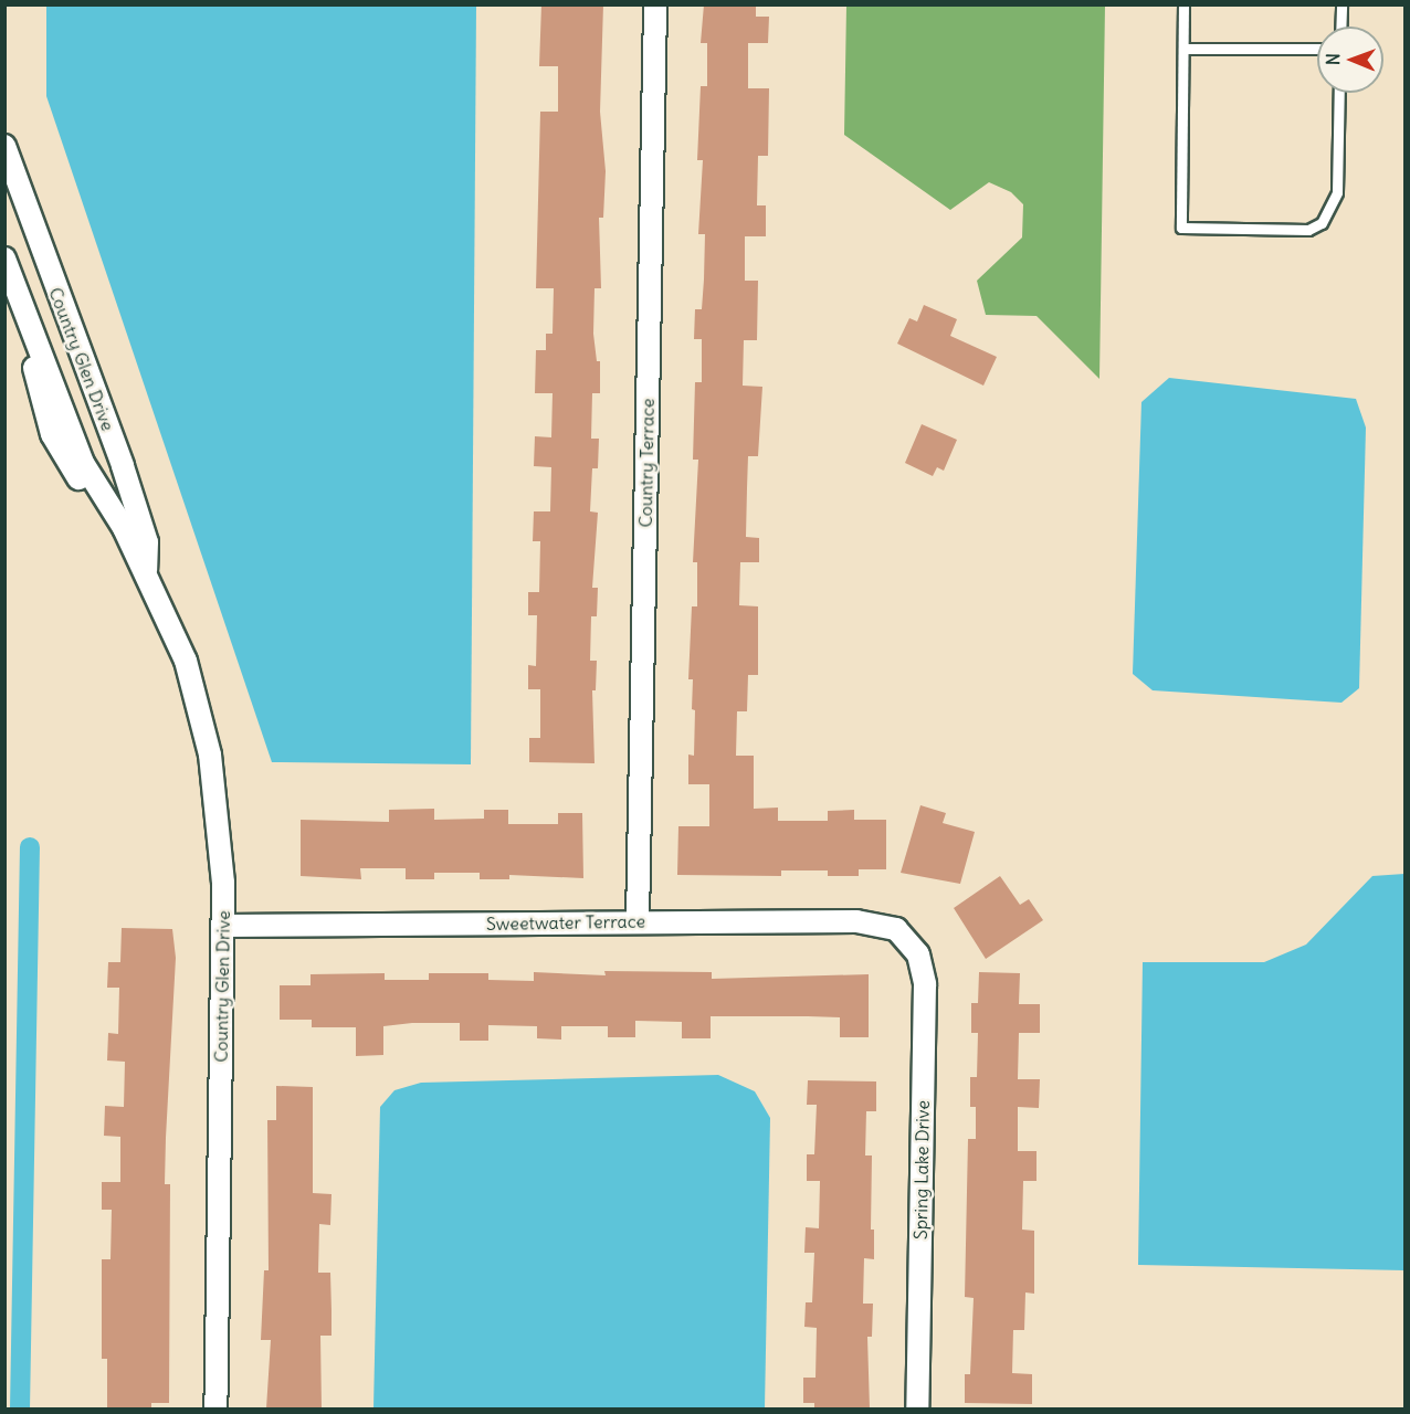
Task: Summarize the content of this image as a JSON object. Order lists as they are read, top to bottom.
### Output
{
  "streets": {
    "street": [
      "Country Glen Drive",
      "Country Terrace",
      "Sweetwater Terrace",
      "Spring Lake Drive"
    ]
  },
  "crossings": [
    ["Country Glen Drive", "Sweetwater Terrace"],
    ["Country Terrace", "Sweetwater Terrace"],
    ["Sweetwater Terrace", "Spring Lake Drive"]
  ],
  "north": "left"
}
